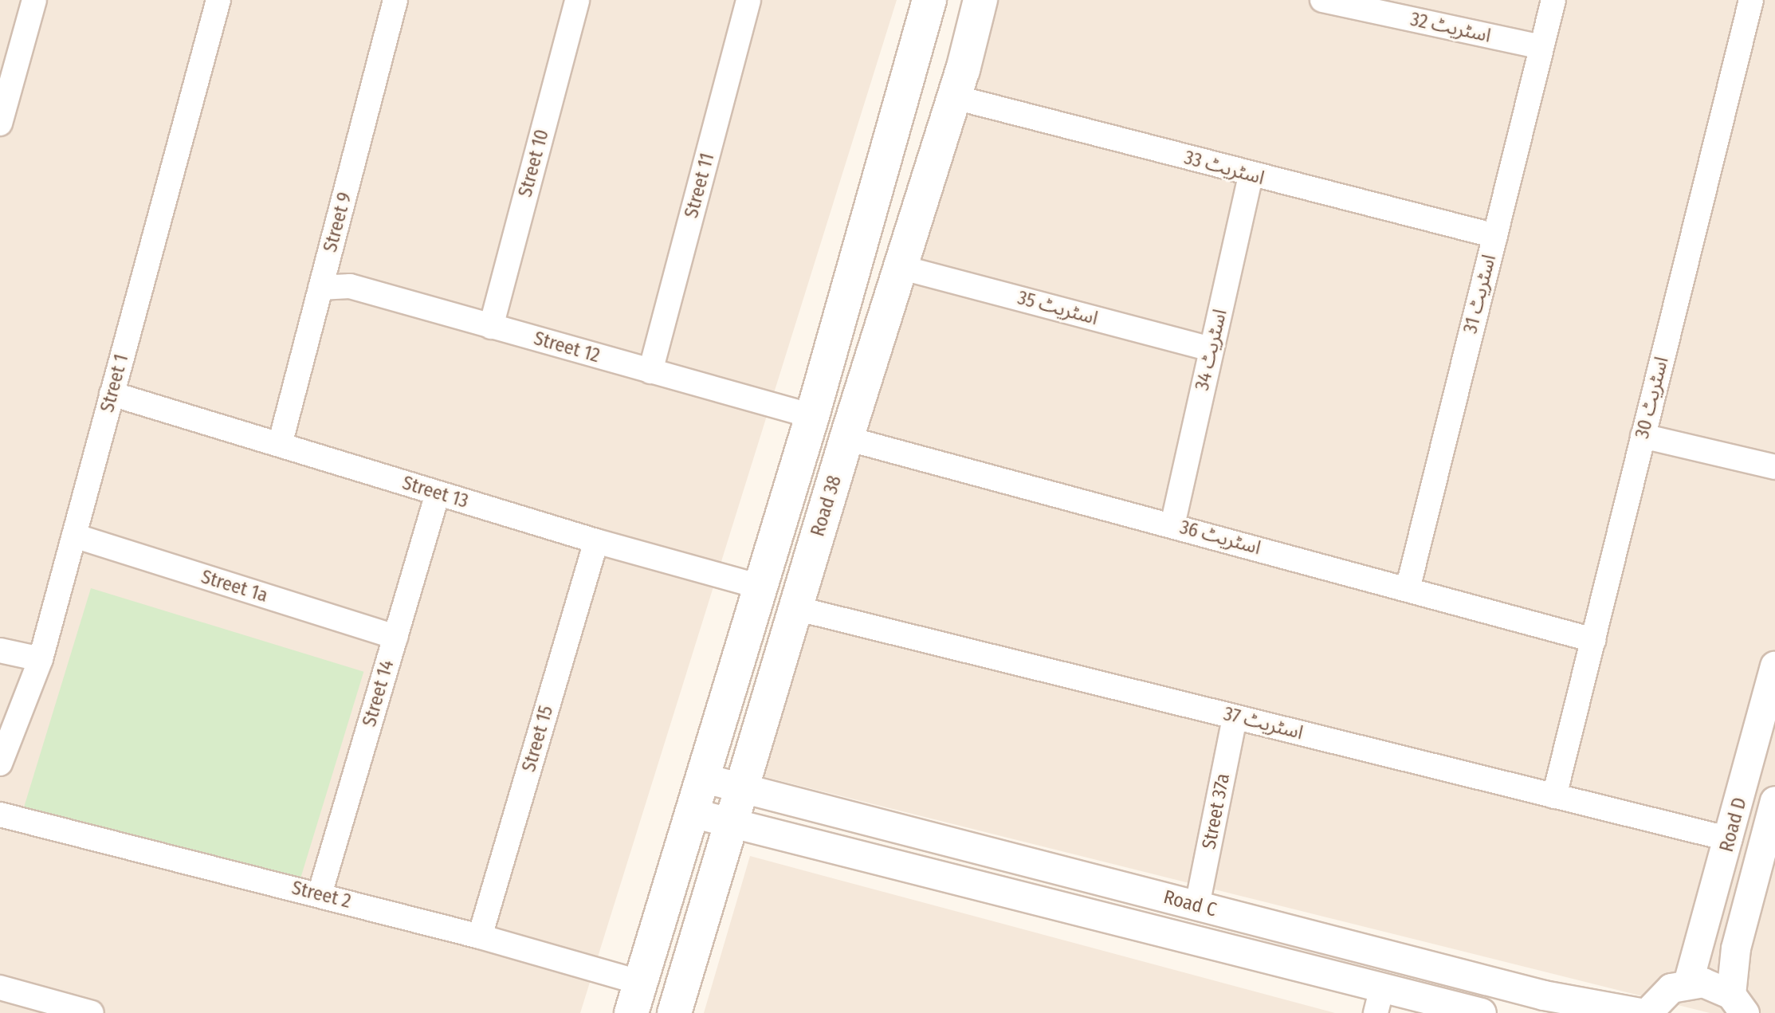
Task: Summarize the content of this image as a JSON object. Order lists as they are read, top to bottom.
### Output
{
  "streets": {
    "main road": ["Road 38"],
    "street": [
      "اسٹریٹ 32",
      "Street 10",
      "اسٹریٹ 33",
      "Street 11",
      "Street 9",
      "اسٹریٹ 31",
      "اسٹریٹ 35",
      "Street 12",
      "اسٹریٹ 34",
      "Street 1",
      "اسٹریٹ 30",
      "Street 13",
      "اسٹریٹ 36",
      "Street 1a",
      "Street 14",
      "اسٹریٹ 37",
      "Street 15",
      "Street 37a",
      "Road D",
      "Street 2",
      "Road C"
    ]
  },
  "crossings": [
    ["اسٹریٹ 32", "اسٹریٹ 31"],
    ["Street 10", "Street 12"],
    ["اسٹریٹ 33", "اسٹریٹ 31"],
    ["اسٹریٹ 33", "اسٹریٹ 34"],
    ["اسٹریٹ 33", "Road 38"],
    ["Street 11", "Street 12"],
    ["Street 9", "Street 12"],
    ["Street 9", "Street 13"],
    ["اسٹریٹ 31", "اسٹریٹ 36"],
    ["اسٹریٹ 35", "اسٹریٹ 34"],
    ["اسٹریٹ 35", "Road 38"],
    ["Street 12", "Road 38"],
    ["اسٹریٹ 34", "اسٹریٹ 36"],
    ["Street 1", "Street 13"],
    ["Street 1", "Street 1a"],
    ["اسٹریٹ 30", "اسٹریٹ 36"],
    ["اسٹریٹ 30", "اسٹریٹ 37"],
    ["Street 13", "Road 38"],
    ["Street 13", "Street 14"],
    ["Street 13", "Street 15"],
    ["Road 38", "اسٹریٹ 36"],
    ["Road 38", "اسٹریٹ 37"],
    ["Road 38", "Street 2"],
    ["Road 38", "Road C"],
    ["Street 1a", "Street 14"],
    ["Street 14", "Street 2"],
    ["اسٹریٹ 37", "Street 37a"],
    ["اسٹریٹ 37", "Road D"],
    ["Street 15", "Street 2"],
    ["Street 37a", "Road C"]
  ]
}
